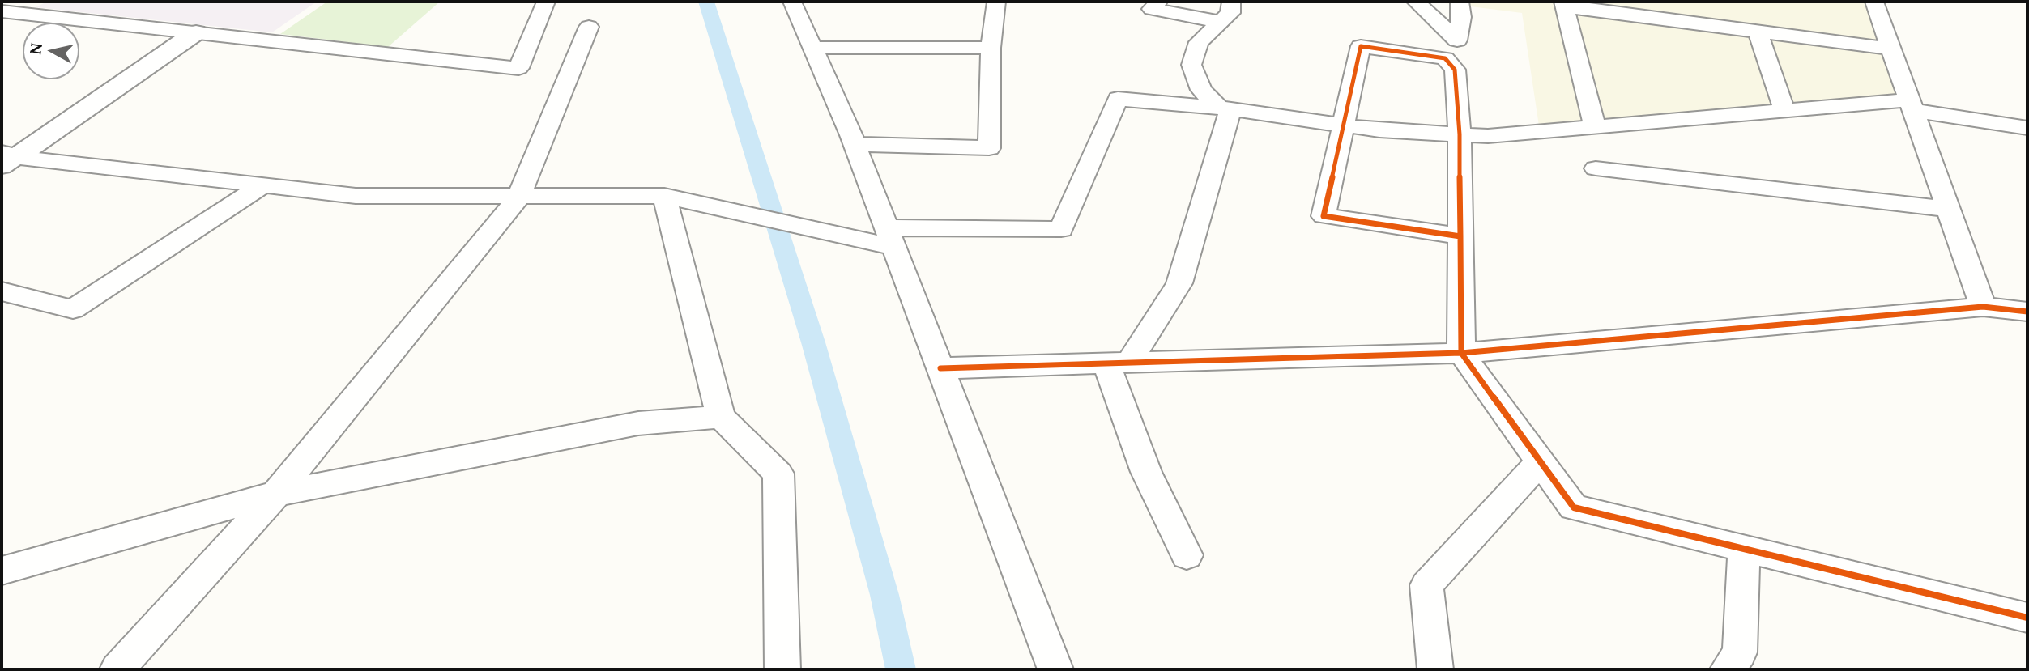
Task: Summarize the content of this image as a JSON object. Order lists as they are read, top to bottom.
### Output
{
  "north": "left"
}
